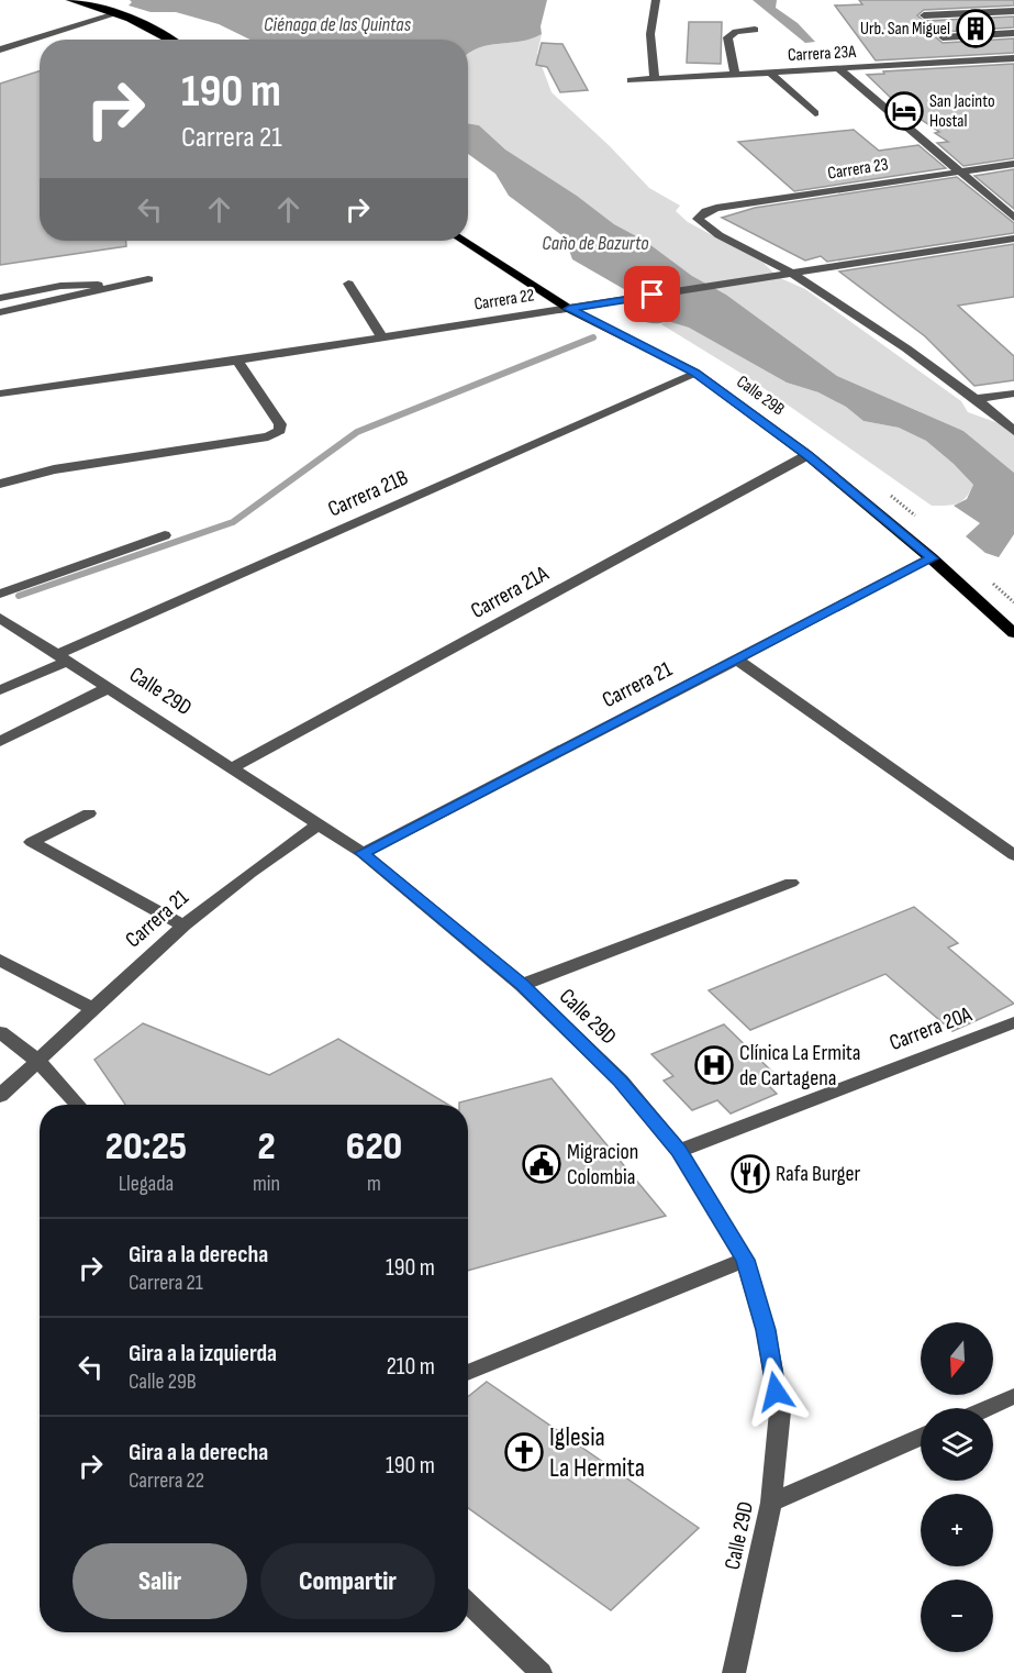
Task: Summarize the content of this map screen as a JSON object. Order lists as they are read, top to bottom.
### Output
{
  "streets": {
    "main road": ["Calle 29B"],
    "street": [
      "Carrera 23A",
      "Carrera 23",
      "Carrera 22",
      "Carrera 21B",
      "Carrera 21A",
      "Carrera 21",
      "Calle 29D",
      "Carrera 20A"
    ]
  },
  "crossings": [
    ["Carrera 23", "Carrera 22"],
    ["Carrera 22", "Calle 29B"],
    ["Calle 29B", "Carrera 21B"],
    ["Calle 29B", "Carrera 21A"],
    ["Calle 29B", "Carrera 21"],
    ["Carrera 21B", "Calle 29D"],
    ["Carrera 21A", "Calle 29D"],
    ["Carrera 21", "Calle 29D"],
    ["Calle 29D", "Carrera 20A"]
  ],
  "water": ["Ciénaga de las Quintas", "Caño de Bazurto"],
  "places": {
    "building": ["Urb. San Miguel"],
    "hotel": ["San Jacinto Hostal"],
    "hospital": ["Clínica La Ermita de Cartagena"],
    "public building": ["Migracion Colombia"],
    "restaurant": ["Rafa Burger"],
    "church": ["Iglesia La Hermita"]
  },
  "north": "bottom",
  "page": {
    "turn": ["190 m", "Carrera 21"],
    "eta": [
      "20:25",
      "Llegada",
      "2",
      "min",
      "620",
      "m"
    ],
    "list": [
      {
        "name": "Gira a la derecha",
        "note": "Carrera 21",
        "value": "190 m"
      },
      {
        "name": "Gira a la izquierda",
        "note": "Calle 29B",
        "value": "210 m"
      },
      {
        "name": "Gira a la derecha",
        "note": "Carrera 22",
        "value": "190 m"
      }
    ],
    "map_buttons": ["+", "−"],
    "buttons": ["Salir", "Compartir"]
  }
}
